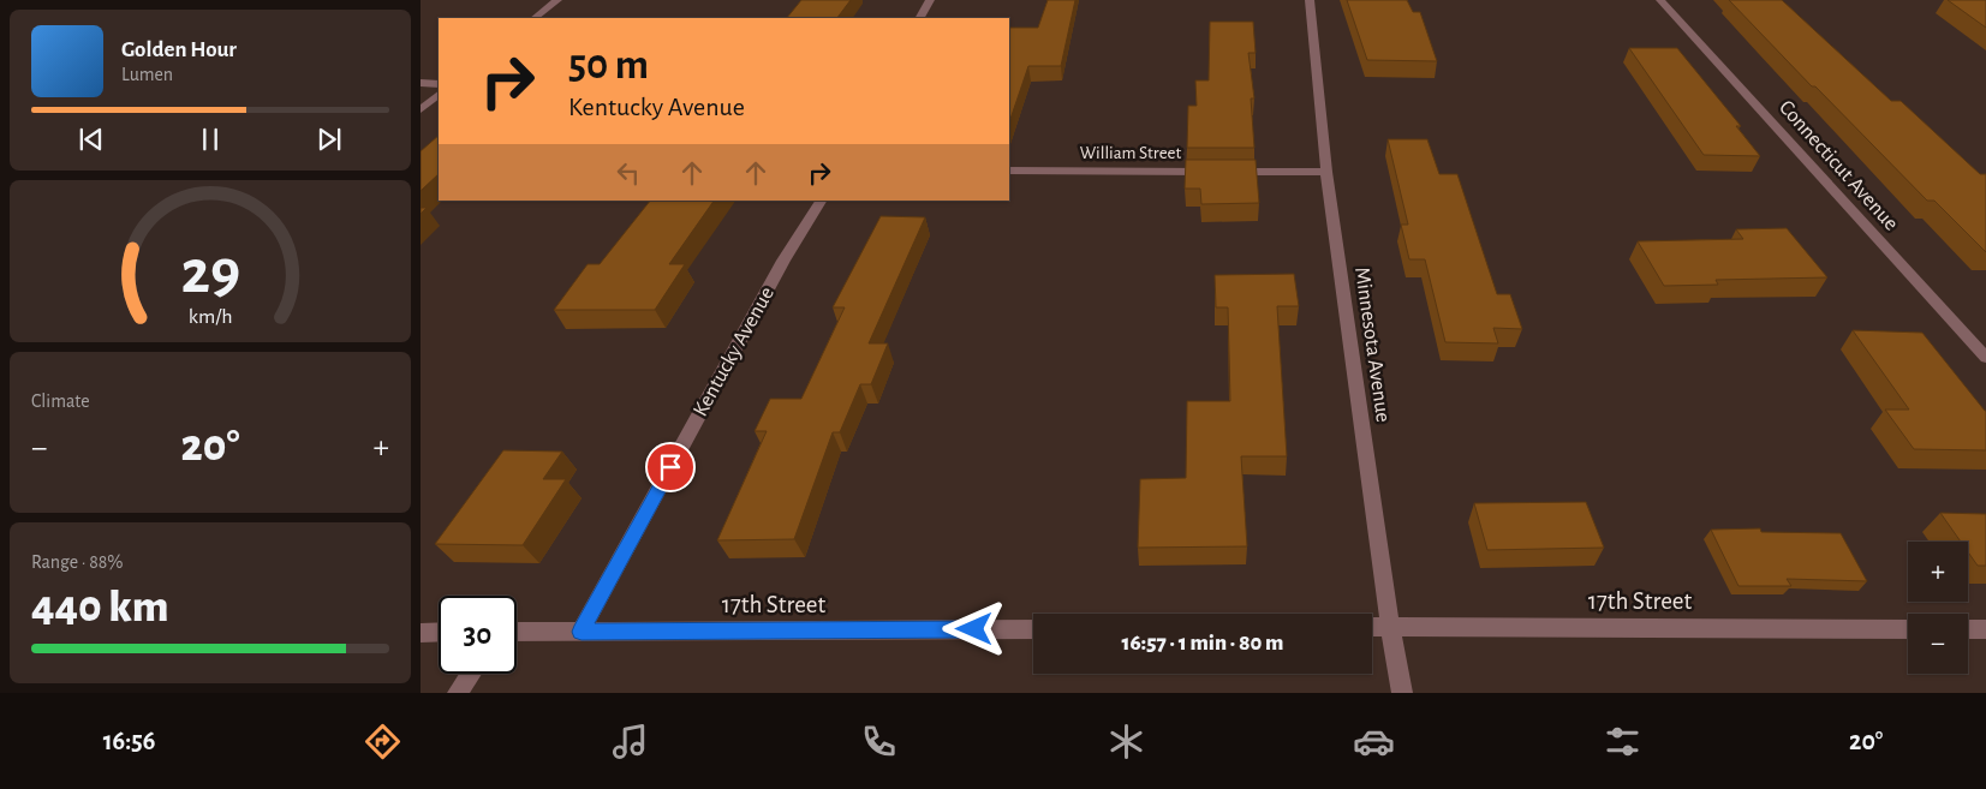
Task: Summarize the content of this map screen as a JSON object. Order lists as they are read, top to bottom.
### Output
{
  "streets": {
    "street": [
      "William Street",
      "Connecticut Avenue",
      "Minnesota Avenue",
      "Kentucky Avenue",
      "17th Street"
    ]
  },
  "crossings": [
    ["William Street", "Minnesota Avenue"],
    ["Minnesota Avenue", "17th Street"],
    ["Kentucky Avenue", "17th Street"]
  ],
  "page": {
    "turn": ["50 m", "Kentucky Avenue"],
    "song": ["Golden Hour", "Lumen"],
    "tile": [
      "Climate",
      ["Range · 88%", "440 km"]
    ],
    "heat": ["−", "20°", "+"],
    "map_buttons": ["+", "−"],
    "limit": "30",
    "trip": "16:57 · 1 min · 80 m",
    "tabs": ["16:56", "20°"],
    "gauge": ["29", "km/h"]
  }
}
